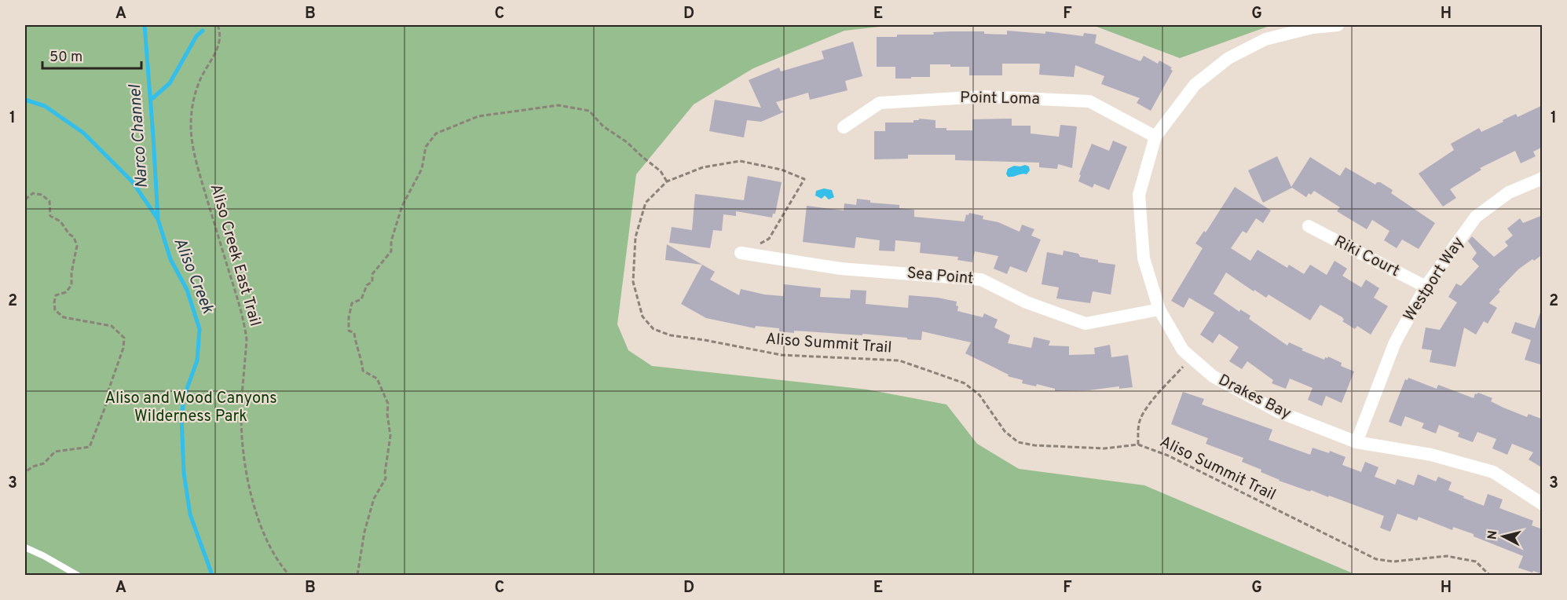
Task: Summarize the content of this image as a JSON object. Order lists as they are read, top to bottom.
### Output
{
  "streets": {
    "street": [
      "Point Loma",
      "Riki Court",
      "Sea Point",
      "Westport Way",
      "Drakes Bay"
    ],
    "path": ["Aliso Creek East Trail", "Aliso Summit Trail"]
  },
  "crossings": [
    ["Point Loma", "Drakes Bay"],
    ["Riki Court", "Westport Way"],
    ["Sea Point", "Aliso Summit Trail"],
    ["Sea Point", "Drakes Bay"],
    ["Westport Way", "Drakes Bay"]
  ],
  "water": ["Narco Channel", "Aliso Creek"],
  "parks": ["Aliso and Wood Canyons Wilderness Park"],
  "scale_bar": "50 m",
  "north": "left",
  "grid": {
    "columns": [
      "A",
      "B",
      "C",
      "D",
      "E",
      "F",
      "G",
      "H"
    ],
    "rows": ["1", "2", "3"]
  }
}
